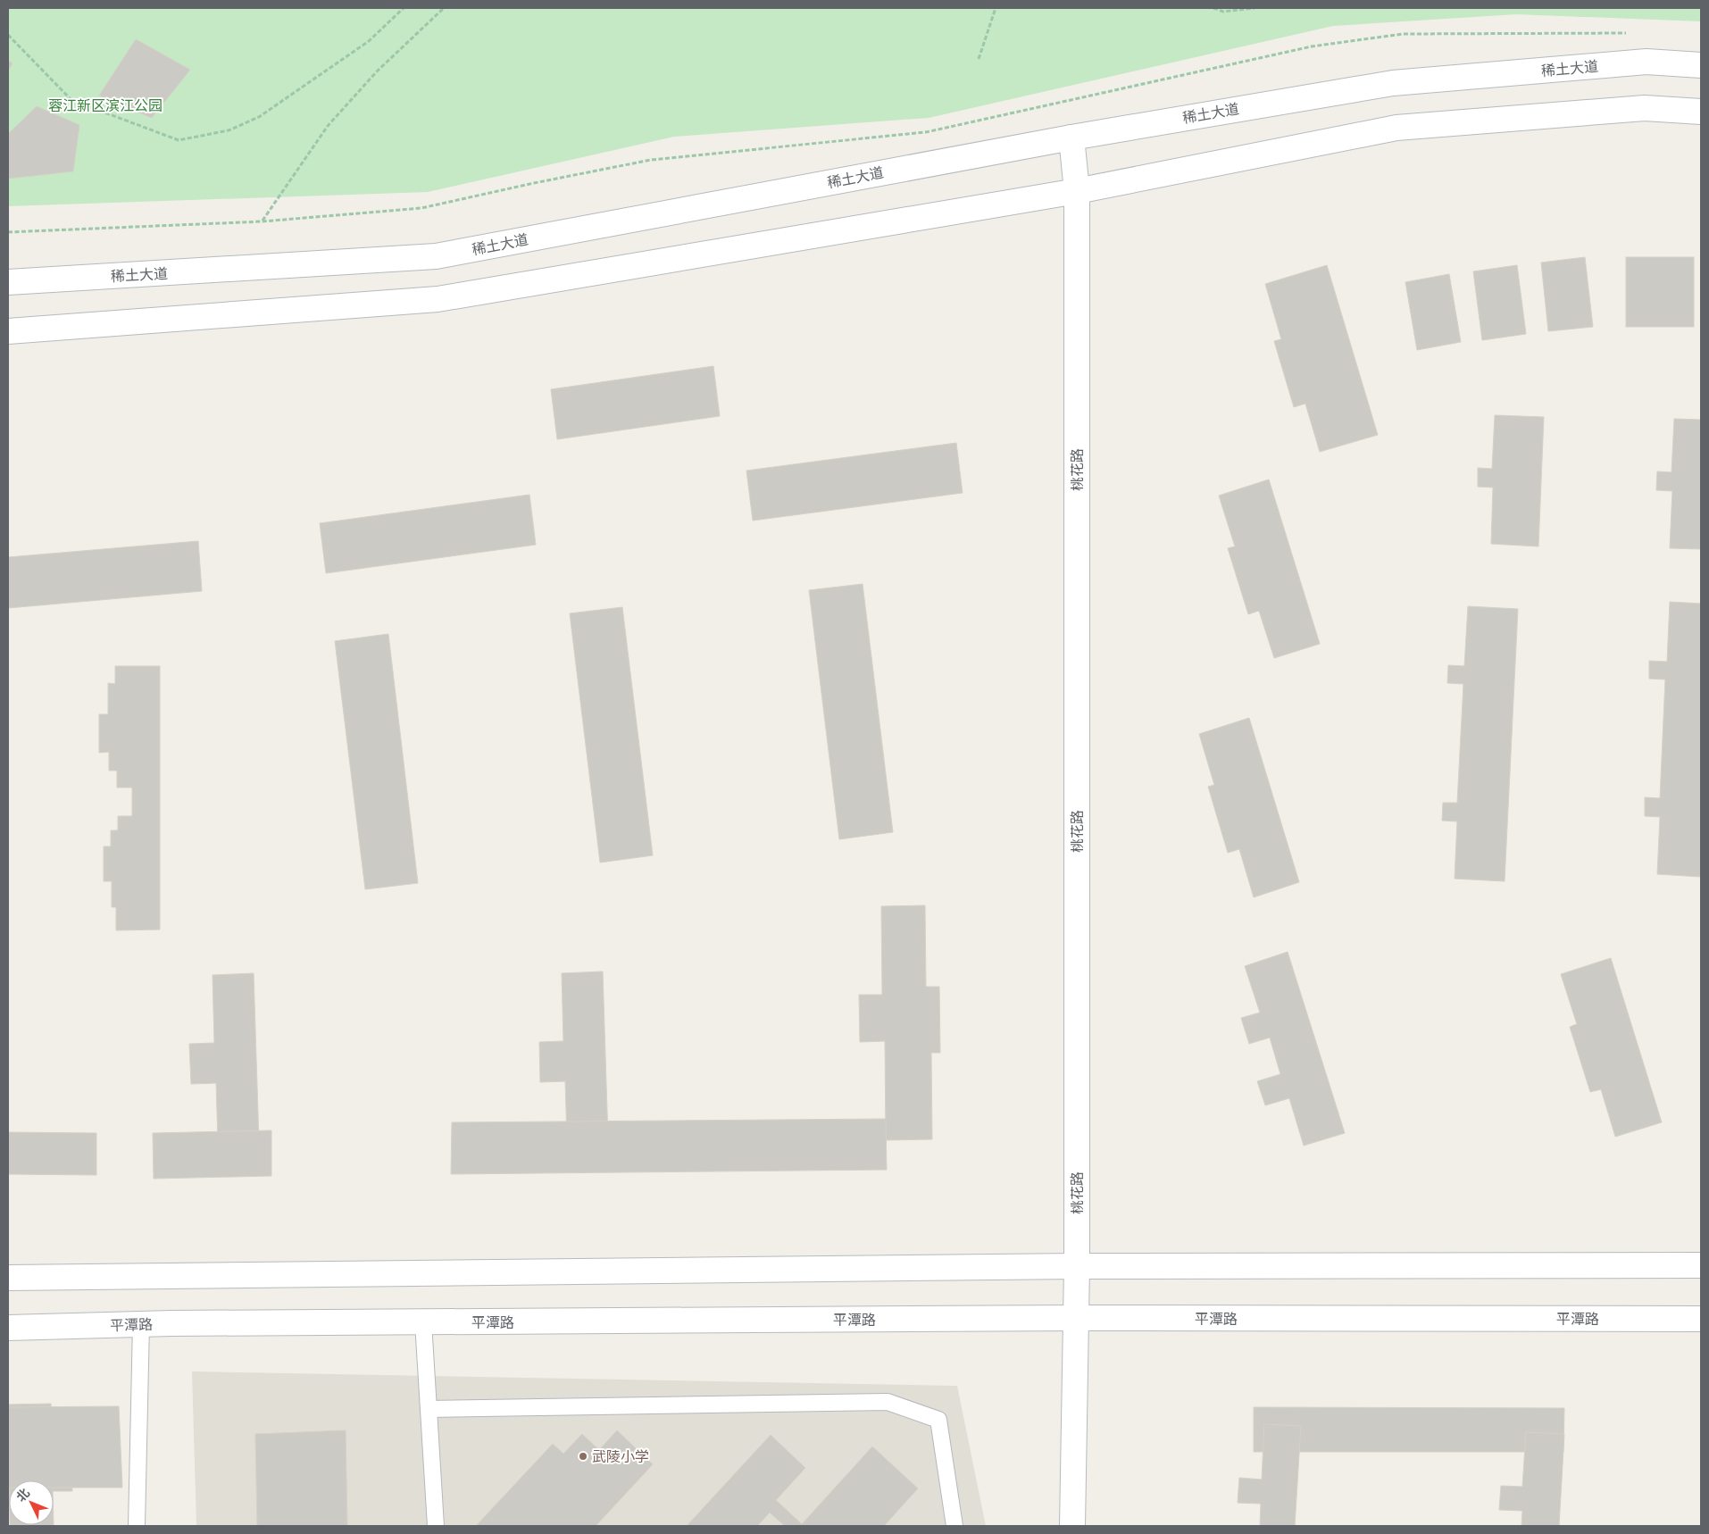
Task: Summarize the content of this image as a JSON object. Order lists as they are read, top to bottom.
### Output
{
  "streets": {
    "street": ["稀土大道", "桃花路", "平潭路"]
  },
  "crossings": [
    ["稀土大道", "桃花路"],
    ["桃花路", "平潭路"]
  ],
  "parks": ["蓉江新区滨江公园"],
  "places": ["武陵小学"],
  "north": "top left"
}
